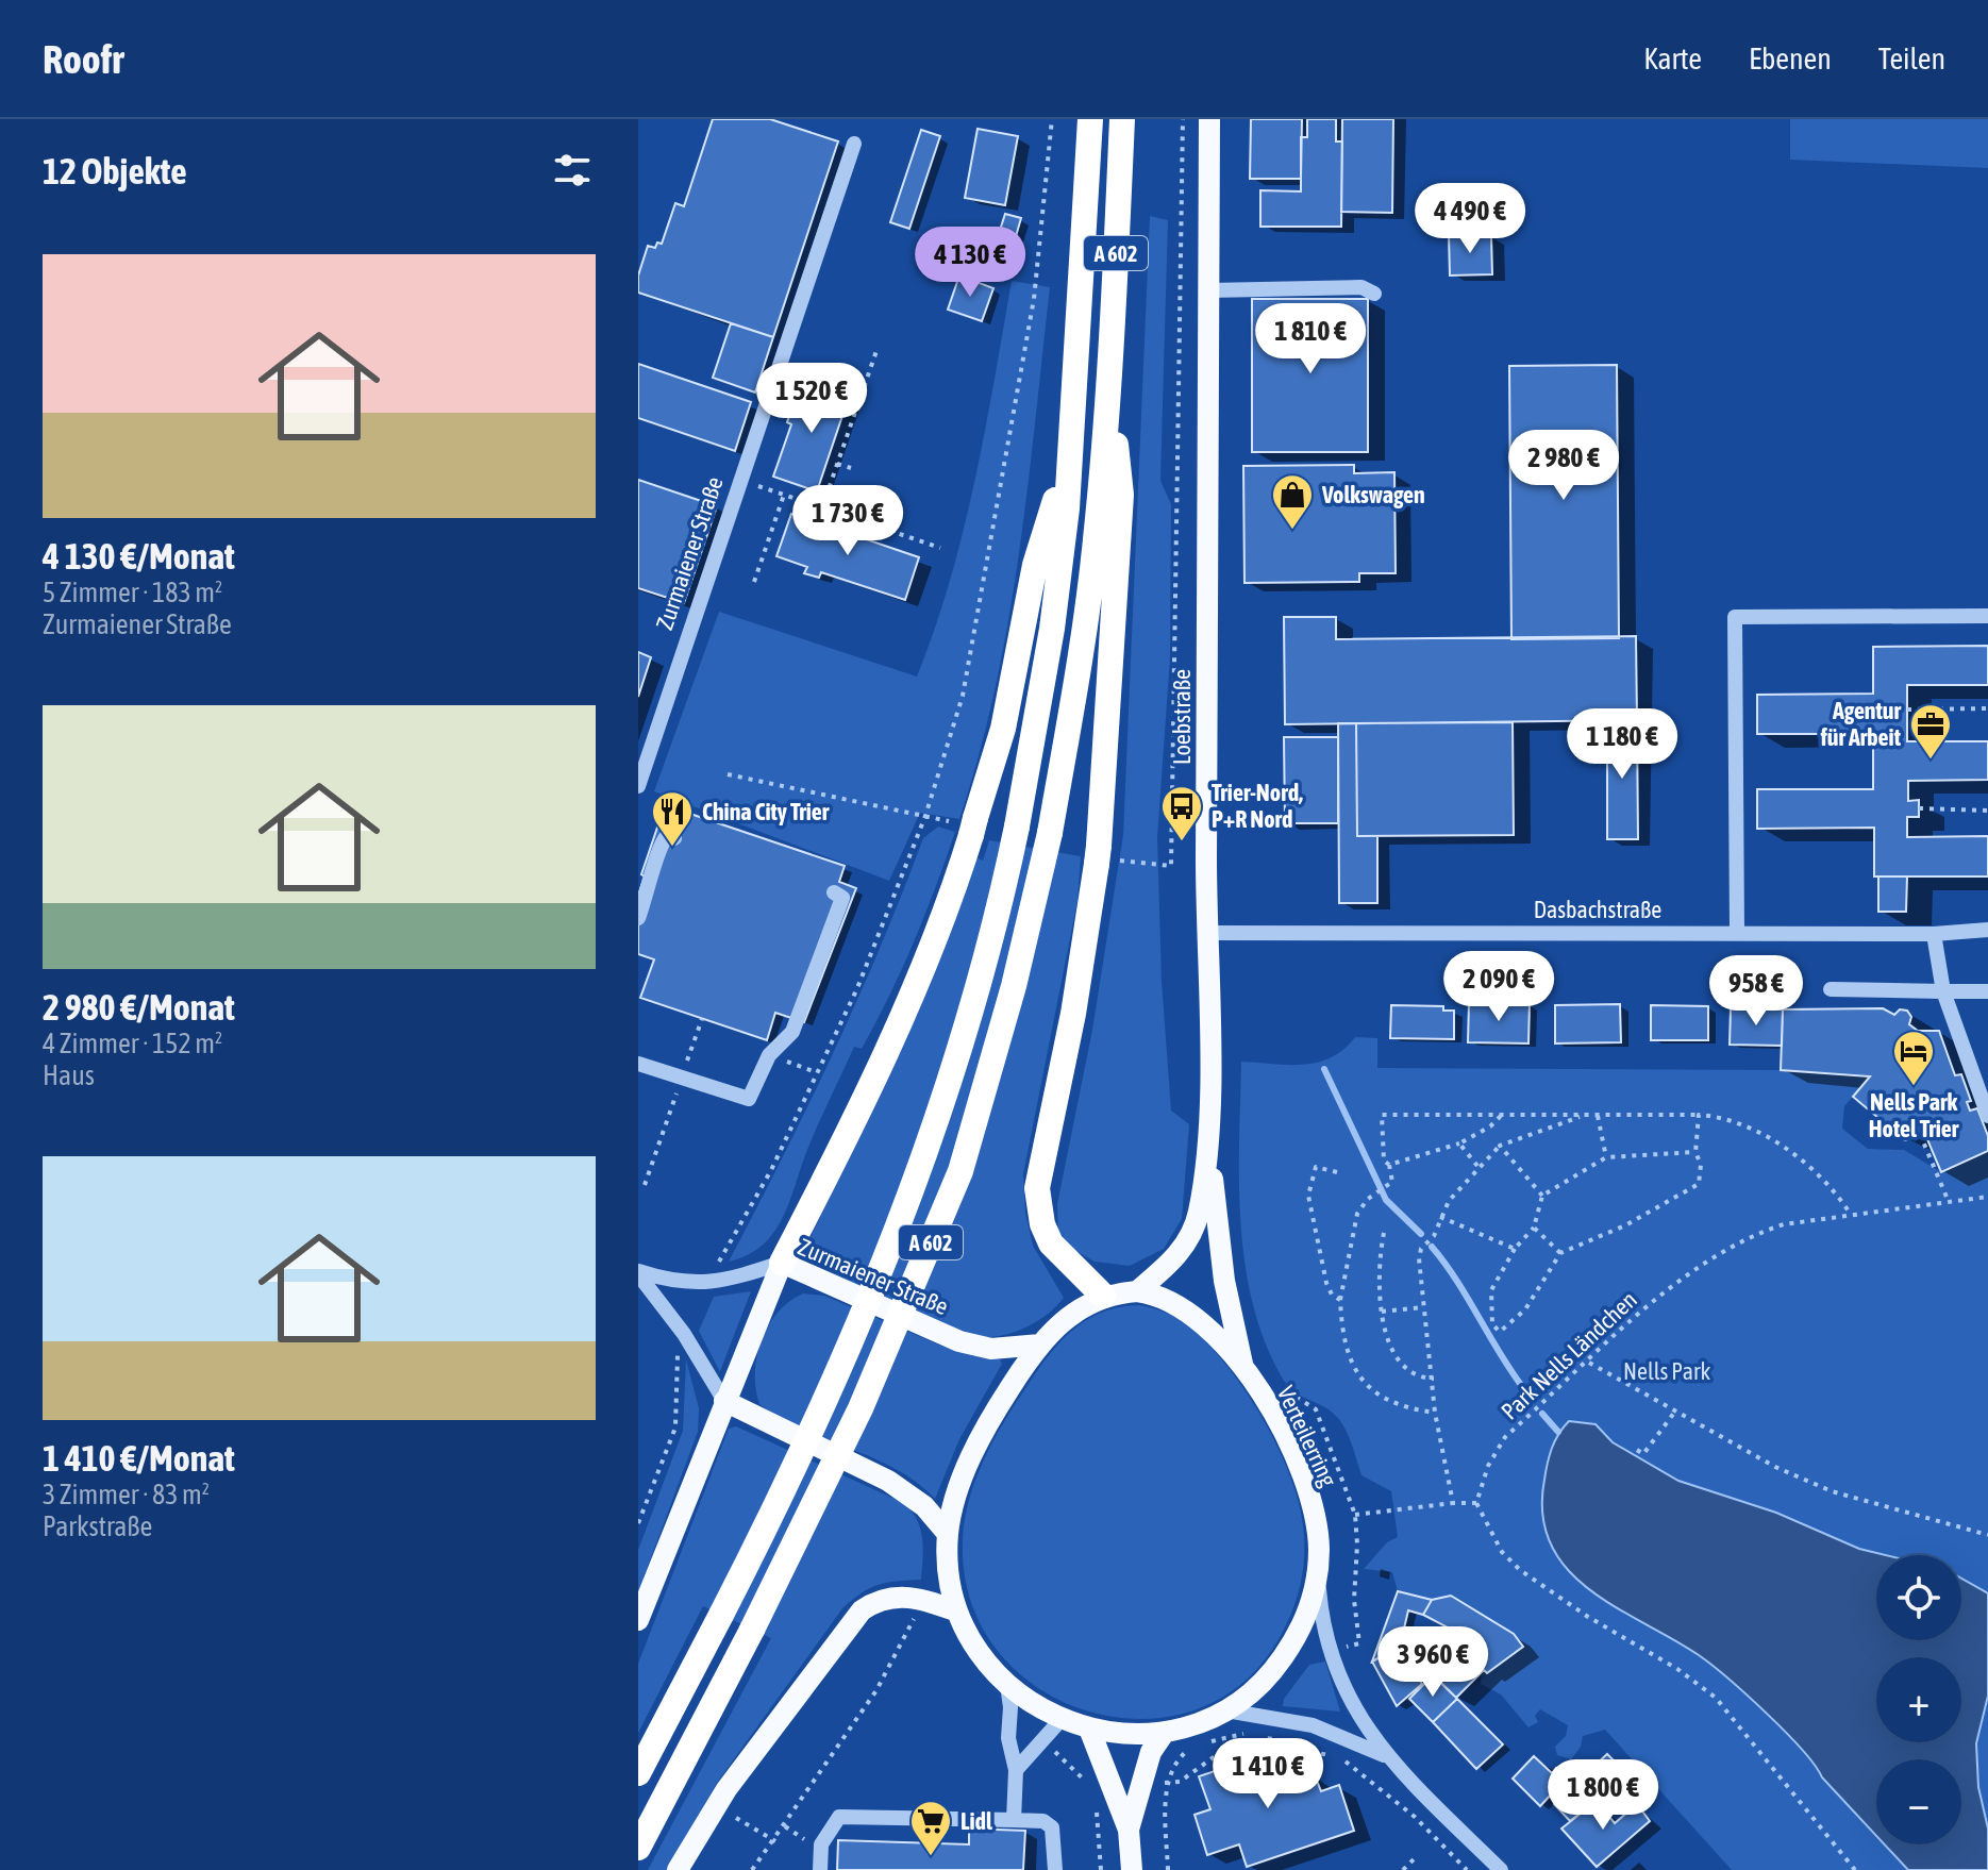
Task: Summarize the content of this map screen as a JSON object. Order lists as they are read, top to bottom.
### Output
{
  "streets": {
    "highway": ["A 602"],
    "main road": ["Zurmaiener Straße", "Loebstraße", "Verteilerring"],
    "street": ["Dasbachstraße"],
    "path": ["Park Nells Ländchen"]
  },
  "crossings": [
    ["Zurmaiener Straße", "Verteilerring"],
    ["Loebstraße", "Dasbachstraße"],
    ["Loebstraße", "Verteilerring"]
  ],
  "parks": ["Nells Park"],
  "places": {
    "shop": ["Volkswagen"],
    "office": ["Agentur für Arbeit"],
    "bus stop": ["Trier-Nord, P+R Nord"],
    "restaurant": ["China City Trier"],
    "hotel": ["Nells Park Hotel Trier"],
    "supermarket": ["Lidl"]
  },
  "page": {
    "header": "Roofr",
    "nav": ["Karte", "Ebenen", "Teilen"],
    "heading": "12 Objekte",
    "price": [
      "4 490 €",
      "4 130 €",
      "1 810 €",
      "1 520 €",
      "2 980 €",
      "1 730 €",
      "1 180 €",
      "2 090 €",
      "958 €",
      "3 960 €",
      "1 410 €",
      "1 800 €"
    ],
    "list": [
      {
        "name": "4 130 €/Monat",
        "note": "5 Zimmer · 183 m² · Zurmaiener Straße"
      },
      {
        "name": "2 980 €/Monat",
        "note": "4 Zimmer · 152 m² · Haus"
      },
      {
        "name": "1 410 €/Monat",
        "note": "3 Zimmer · 83 m² · Parkstraße"
      }
    ],
    "map_buttons": ["+", "−"]
  }
}
